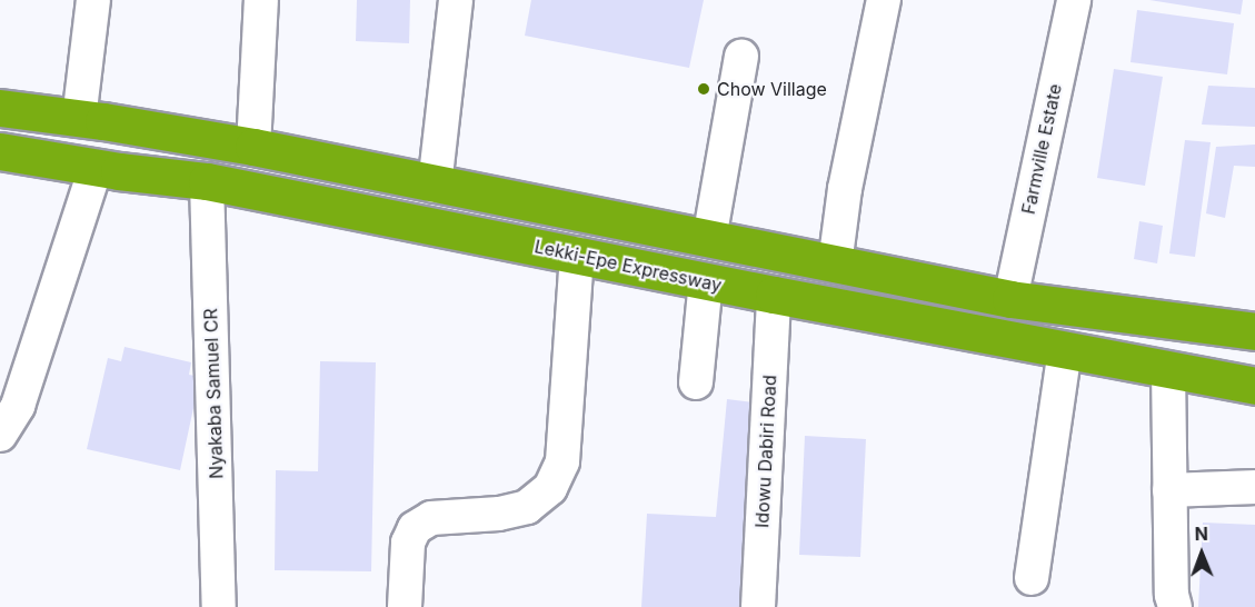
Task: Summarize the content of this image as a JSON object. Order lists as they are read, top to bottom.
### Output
{
  "streets": {
    "highway": ["Lekki-Epe Expressway"],
    "street": ["Farmville Estate", "Nyakaba Samuel CR", "Idowu Dabiri Road"]
  },
  "crossings": [
    ["Lekki-Epe Expressway", "Nyakaba Samuel CR"],
    ["Lekki-Epe Expressway", "Idowu Dabiri Road"]
  ],
  "places": ["Chow Village"],
  "north": "top"
}
